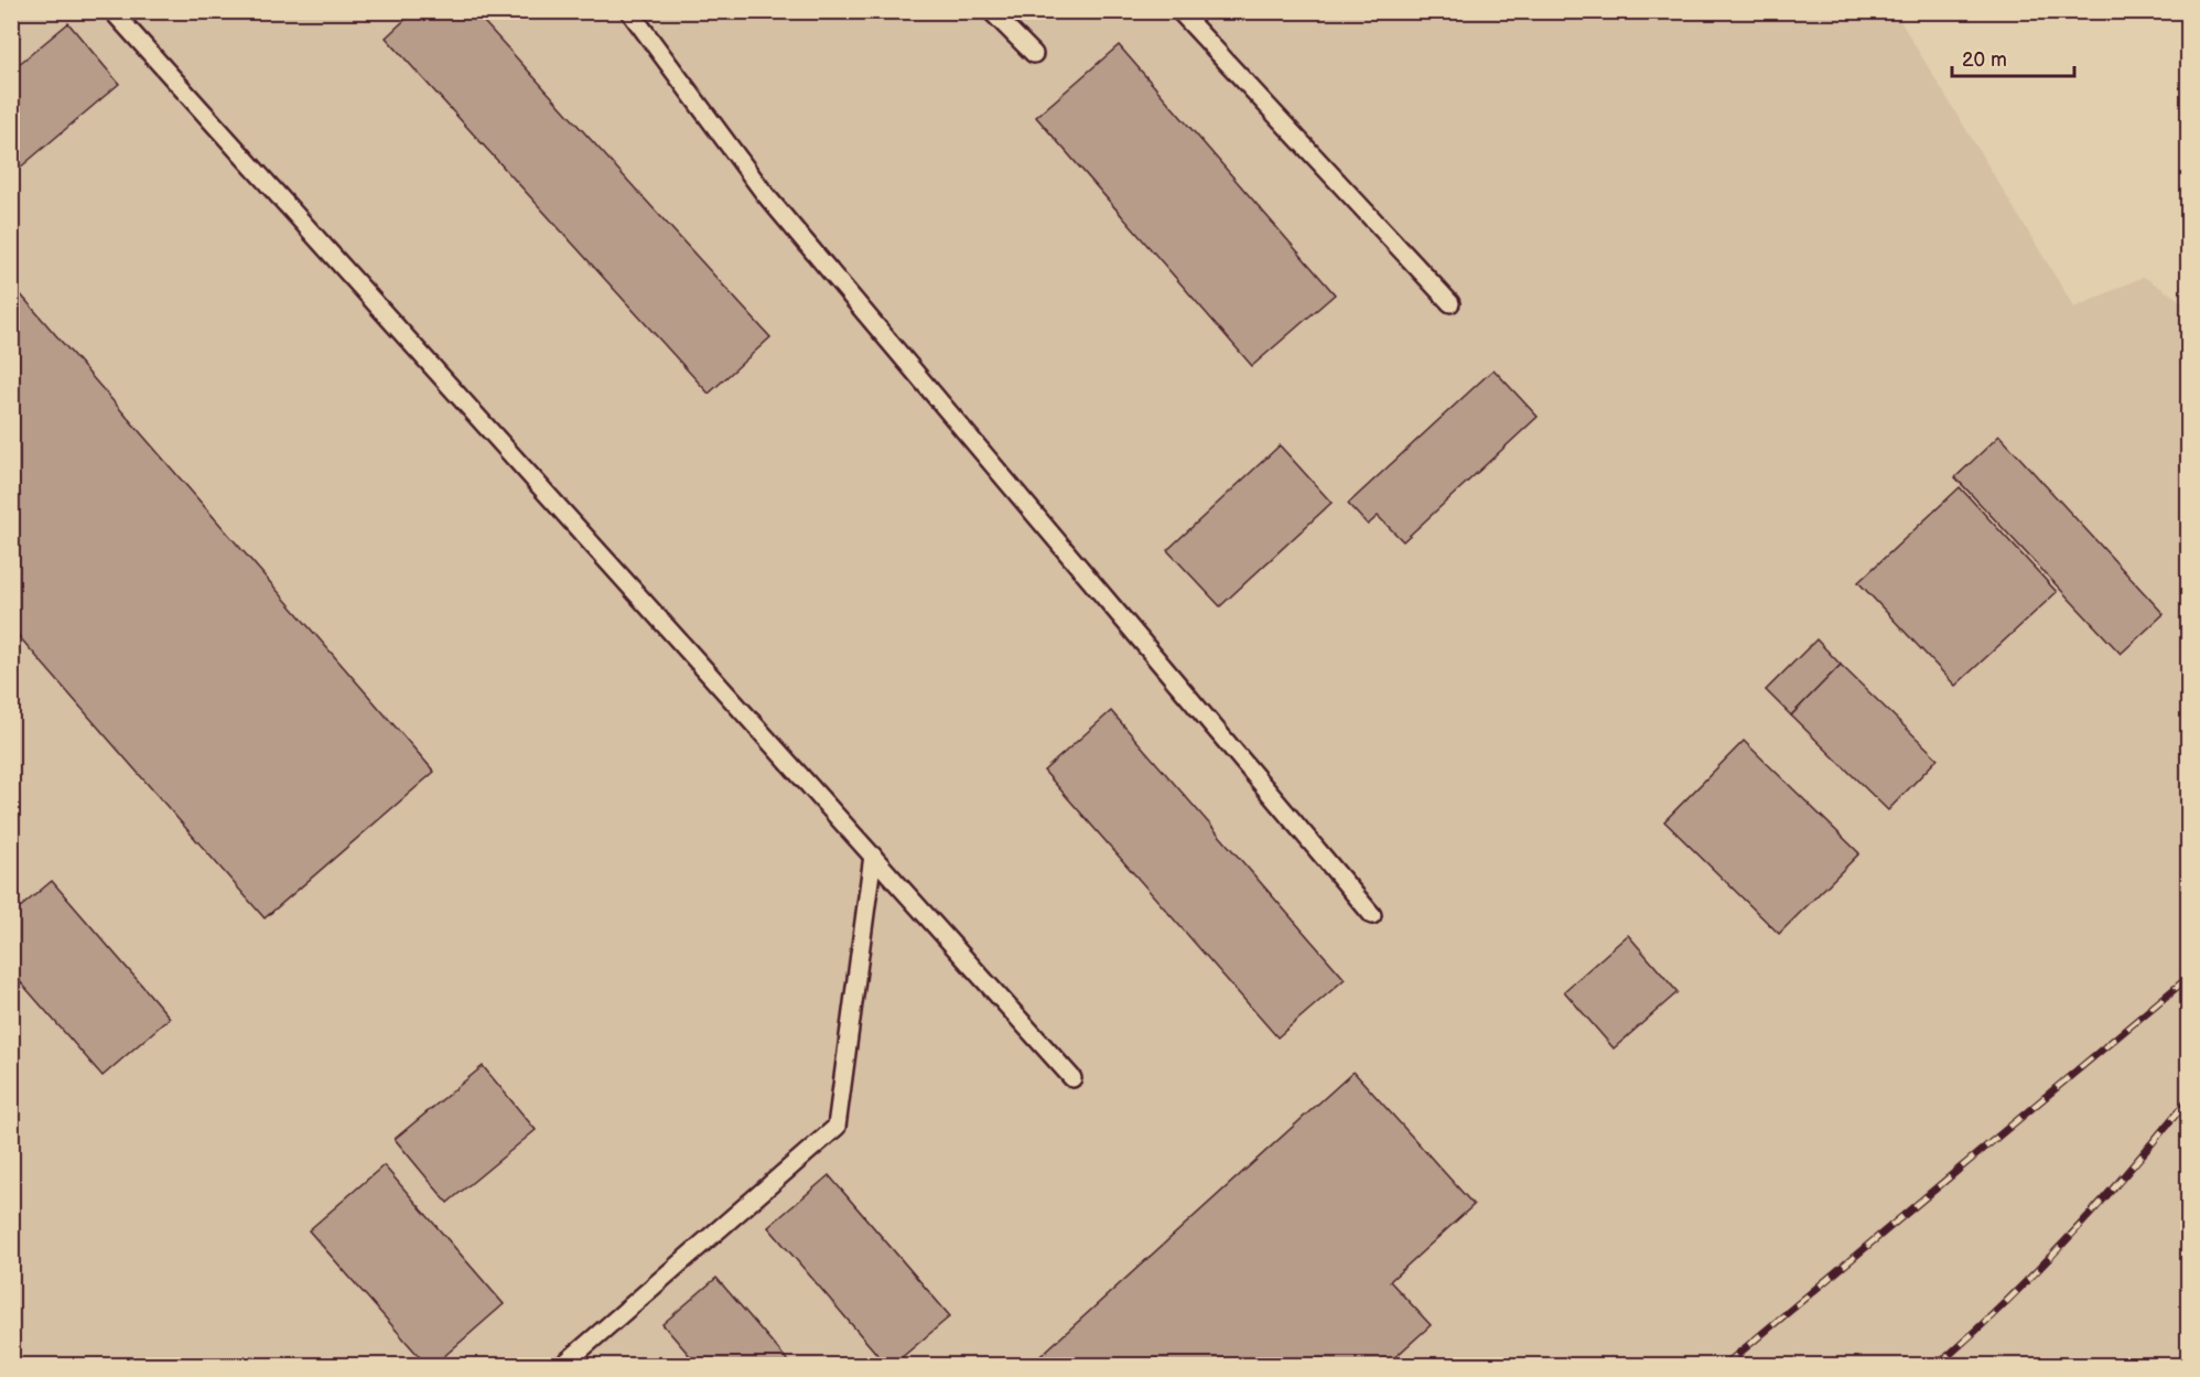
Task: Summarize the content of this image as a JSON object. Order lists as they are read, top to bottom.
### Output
{
  "scale_bar": "20 m"
}
